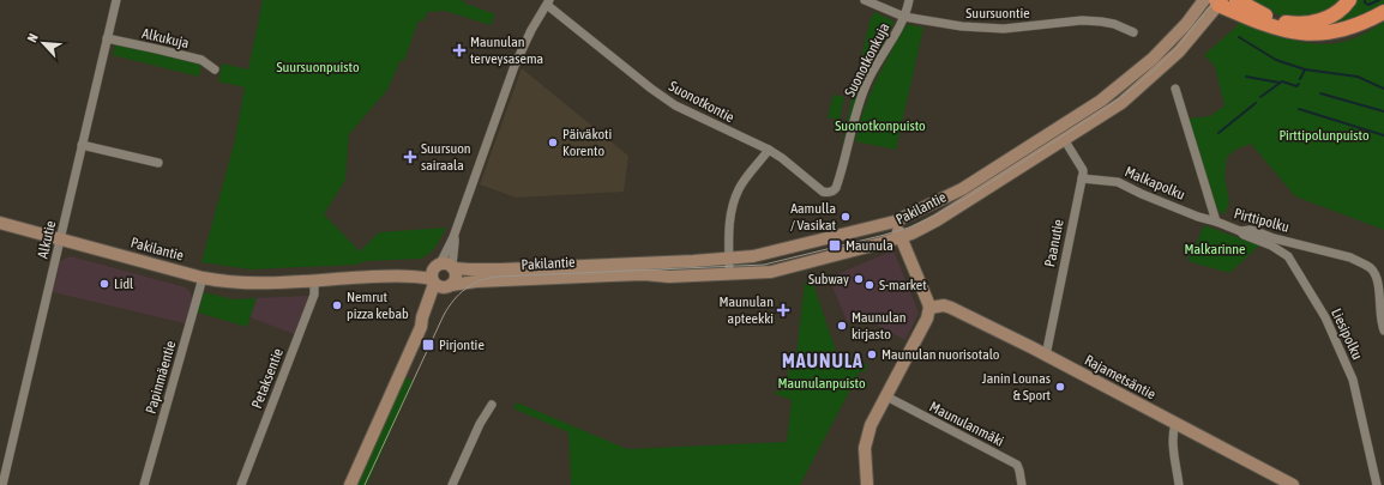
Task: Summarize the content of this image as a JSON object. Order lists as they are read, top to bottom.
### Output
{
  "streets": {
    "main road": ["Pakilantie", "Rajametsäntie"],
    "street": [
      "Suursuontie",
      "Alkukuja",
      "Suonotkonkuja",
      "Suonotkontie",
      "Malkapolku",
      "Pirttipolku",
      "Alkutie",
      "Paanutie",
      "Liesipolku",
      "Papinmäentie",
      "Petaksentie",
      "Maunulanmäki"
    ]
  },
  "crossings": [
    ["Suursuontie", "Suonotkonkuja"],
    ["Alkukuja", "Alkutie"],
    ["Suonotkonkuja", "Suonotkontie"],
    ["Malkapolku", "Pirttipolku"],
    ["Malkapolku", "Paanutie"],
    ["Pakilantie", "Alkutie"],
    ["Pakilantie", "Paanutie"],
    ["Pakilantie", "Papinmäentie"],
    ["Pakilantie", "Petaksentie"],
    ["Pirttipolku", "Liesipolku"],
    ["Paanutie", "Rajametsäntie"]
  ],
  "districts": ["MAUNULA"],
  "parks": [
    "Suursuonpuisto",
    "Suonotkonpuisto",
    "Pirttipolunpuisto",
    "Malkarinne",
    "Maunulanpuisto"
  ],
  "places": {
    "health": ["Maunulan terveysasema", "Suursuon sairaala", "Maunulan apteekki"],
    "other": [
      "Päiväkoti Korento",
      "Aamulla / Vasikat",
      "Subway",
      "Lidl",
      "S-market",
      "Nemrut pizza kebab",
      "Maunulan kirjasto",
      "Maunulan nuorisotalo",
      "Janin Lounas & Sport"
    ],
    "transit": ["Maunula", "Pirjontie"]
  },
  "north": "top left"
}
